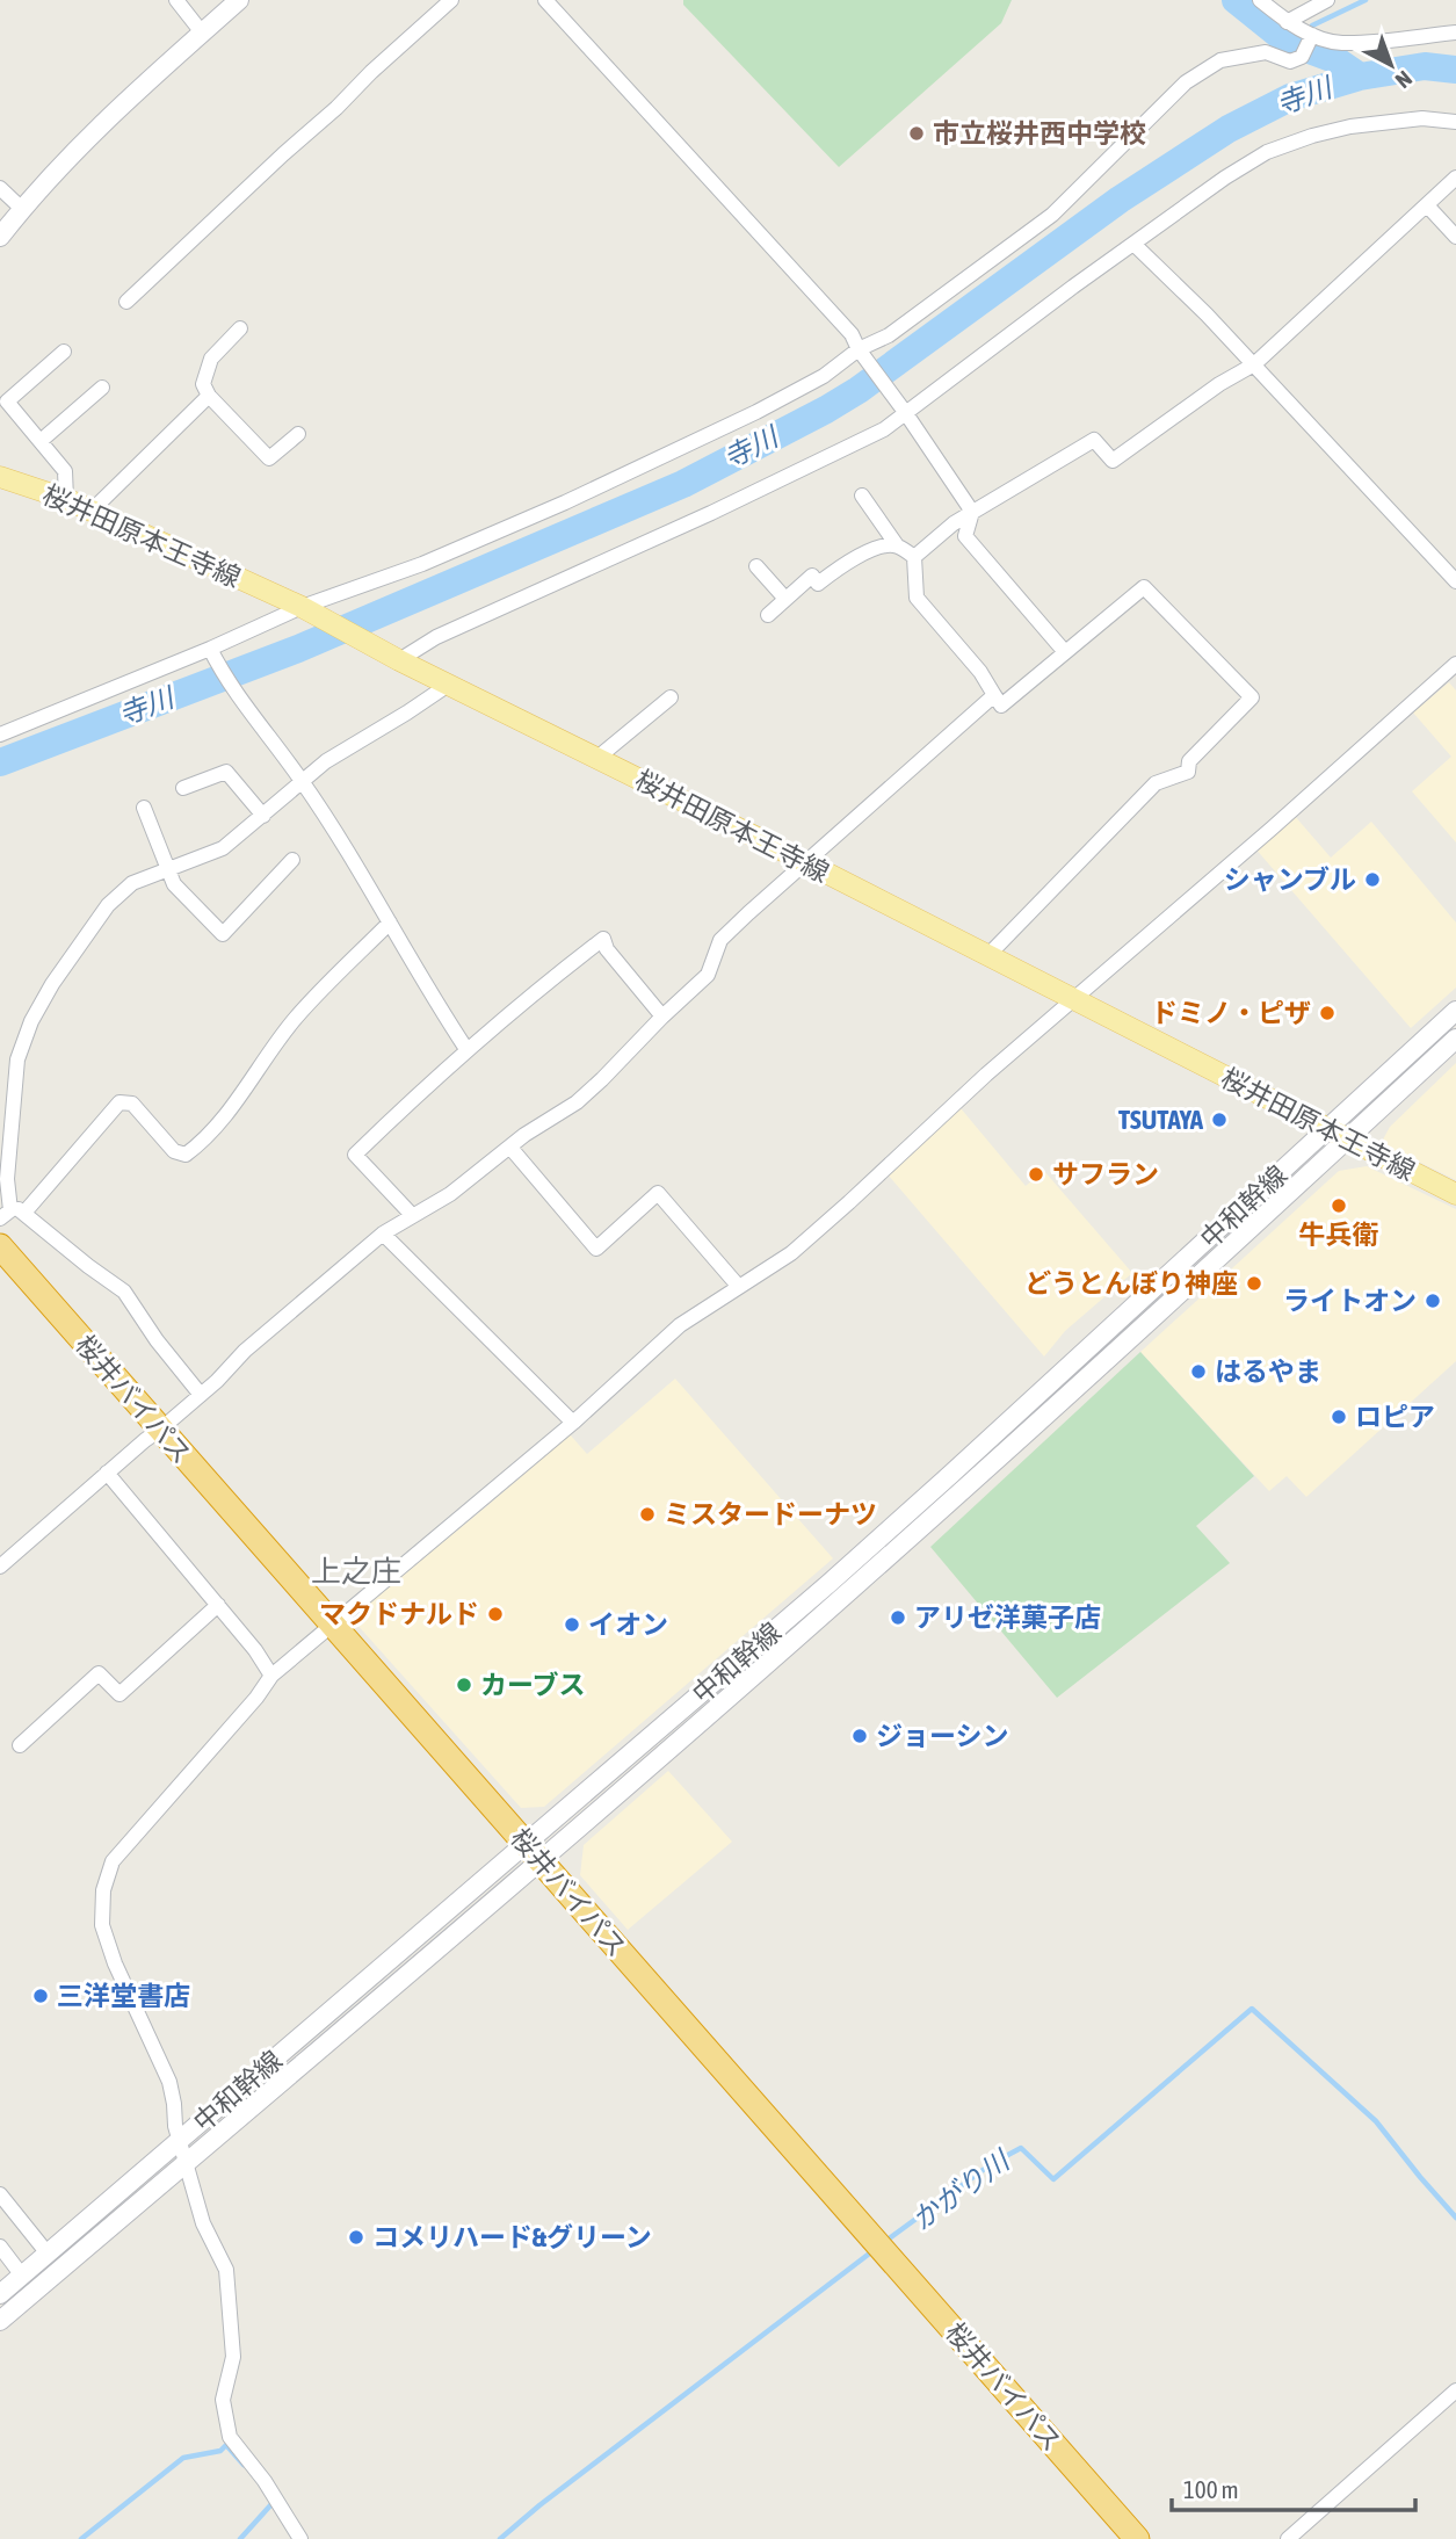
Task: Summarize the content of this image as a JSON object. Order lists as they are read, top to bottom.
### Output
{
  "streets": {
    "highway": ["桜井バイパス"],
    "main road": ["桜井田原本王寺線", "中和幹線"]
  },
  "crossings": [
    ["桜井田原本王寺線", "中和幹線"],
    ["中和幹線", "桜井バイパス"]
  ],
  "districts": ["上之庄"],
  "water": ["寺川", "かがり川"],
  "places": [
    "市立桜井西中学校",
    "シャンブル",
    "ドミノ・ピザ",
    "TSUTAYA",
    "サフラン",
    "牛兵衛",
    "どうとんぼり神座",
    "ライトオン",
    "はるやま",
    "ロピア",
    "ミスタードーナツ",
    "マクドナルド",
    "アリゼ洋菓子店",
    "イオン",
    "カーブス",
    "ジョーシン",
    "三洋堂書店",
    "コメリハード&グリーン"
  ],
  "scale_bar": "100 m",
  "north": "bottom right"
}
